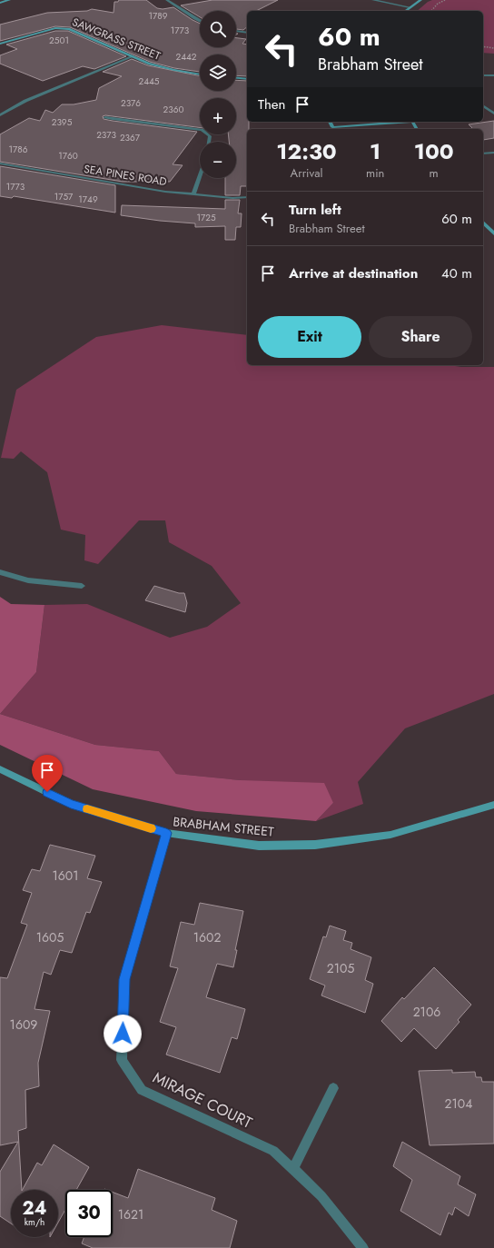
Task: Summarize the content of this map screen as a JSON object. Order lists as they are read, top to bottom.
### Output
{
  "streets": {
    "street": [
      "SAWGRASS STREET",
      "SEA PINES ROAD",
      "BRABHAM STREET",
      "MIRAGE COURT"
    ]
  },
  "crossings": [
    ["BRABHAM STREET", "MIRAGE COURT"]
  ],
  "house_numbers": [
    "1789",
    "1773",
    "2501",
    "2442",
    "2445",
    "2376",
    "2360",
    "2395",
    "2373",
    "2367",
    "1786",
    "1760",
    "1773",
    "1757",
    "1749",
    "1725",
    "1601",
    "1605",
    "1602",
    "2105",
    "2106",
    "1609",
    "2104",
    "1621"
  ],
  "page": {
    "map_buttons": ["+", "−"],
    "turn": ["60 m", "Brabham Street"],
    "then": "Then",
    "eta": [
      "12:30",
      "Arrival",
      "1",
      "min",
      "100",
      "m"
    ],
    "list": [
      {
        "name": "Turn left",
        "note": "Brabham Street",
        "value": "60 m"
      },
      {
        "name": "Arrive at destination",
        "value": "40 m"
      }
    ],
    "buttons": ["Exit", "Share"],
    "speed": "24 km/h",
    "limit": "30"
  }
}
